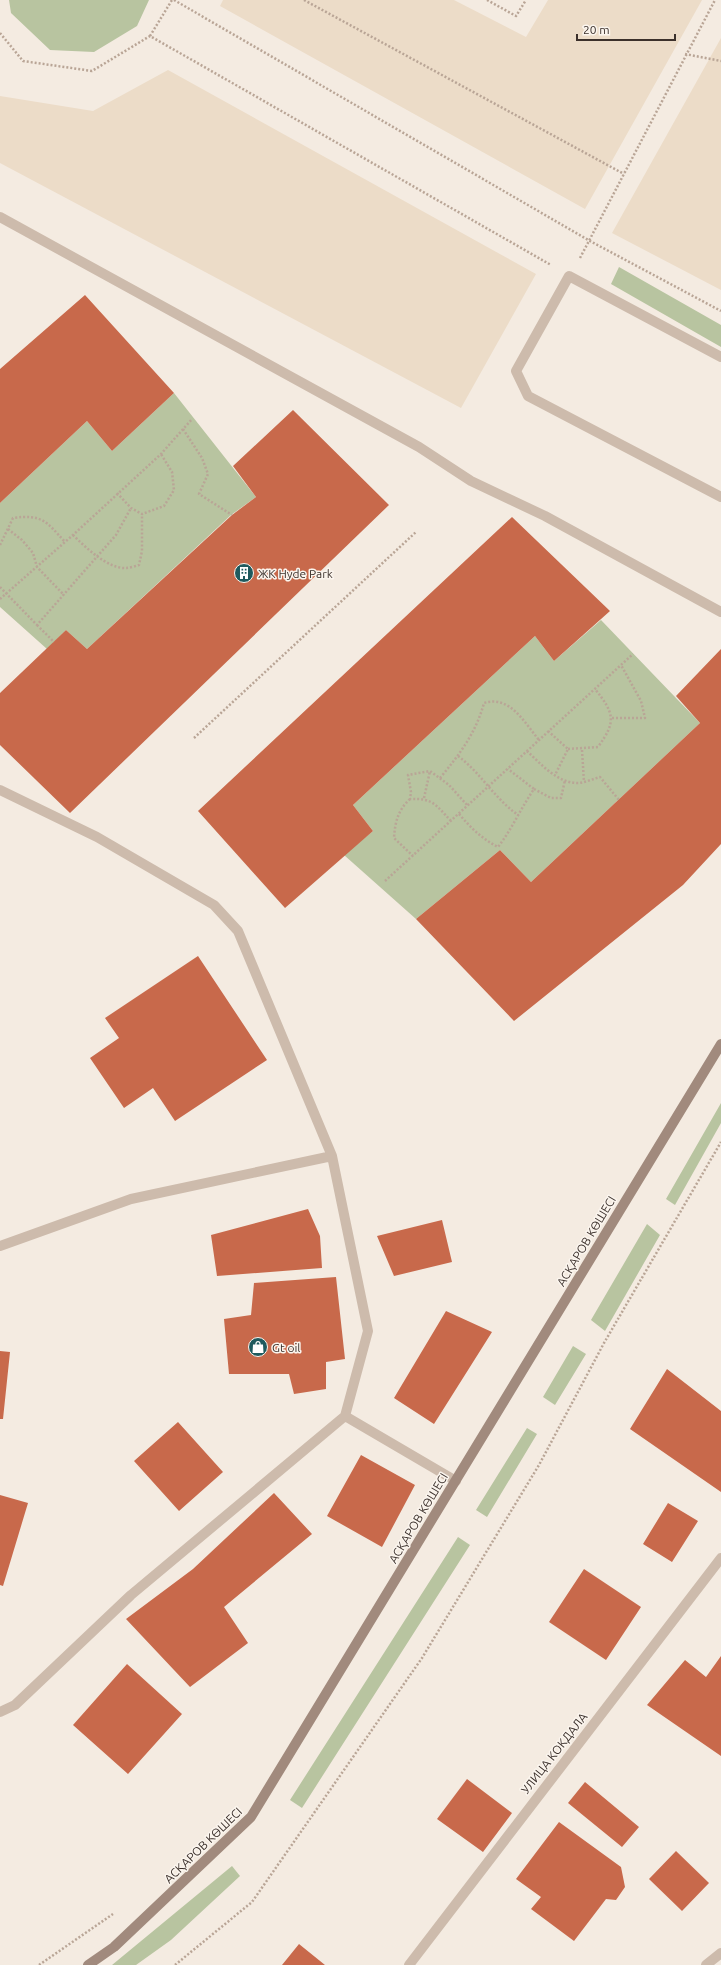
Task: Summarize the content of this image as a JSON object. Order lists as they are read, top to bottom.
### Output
{
  "streets": {
    "street": ["АСҚАРОВ КӨШЕСІ", "УЛИЦА КОКДАЛА"]
  },
  "places": {
    "building": ["ЖК Hyde Park"],
    "shop": ["Gt oil"]
  },
  "scale_bar": "20 m"
}
